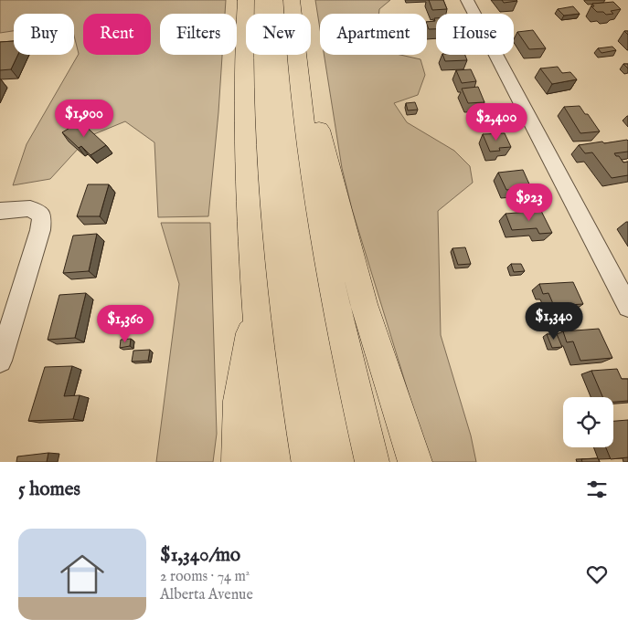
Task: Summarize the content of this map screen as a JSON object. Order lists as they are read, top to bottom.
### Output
{
  "page": {
    "chip": [
      "Buy",
      "Rent",
      "Filters",
      "New",
      "Apartment",
      "House"
    ],
    "price": [
      "$1,900",
      "$2,400",
      "$923",
      "$1,340",
      "$1,360"
    ],
    "heading": "5 homes",
    "list": [
      {
        "name": "$1,340/mo",
        "note": "2 rooms · 74 m² · Alberta Avenue"
      }
    ]
  }
}
